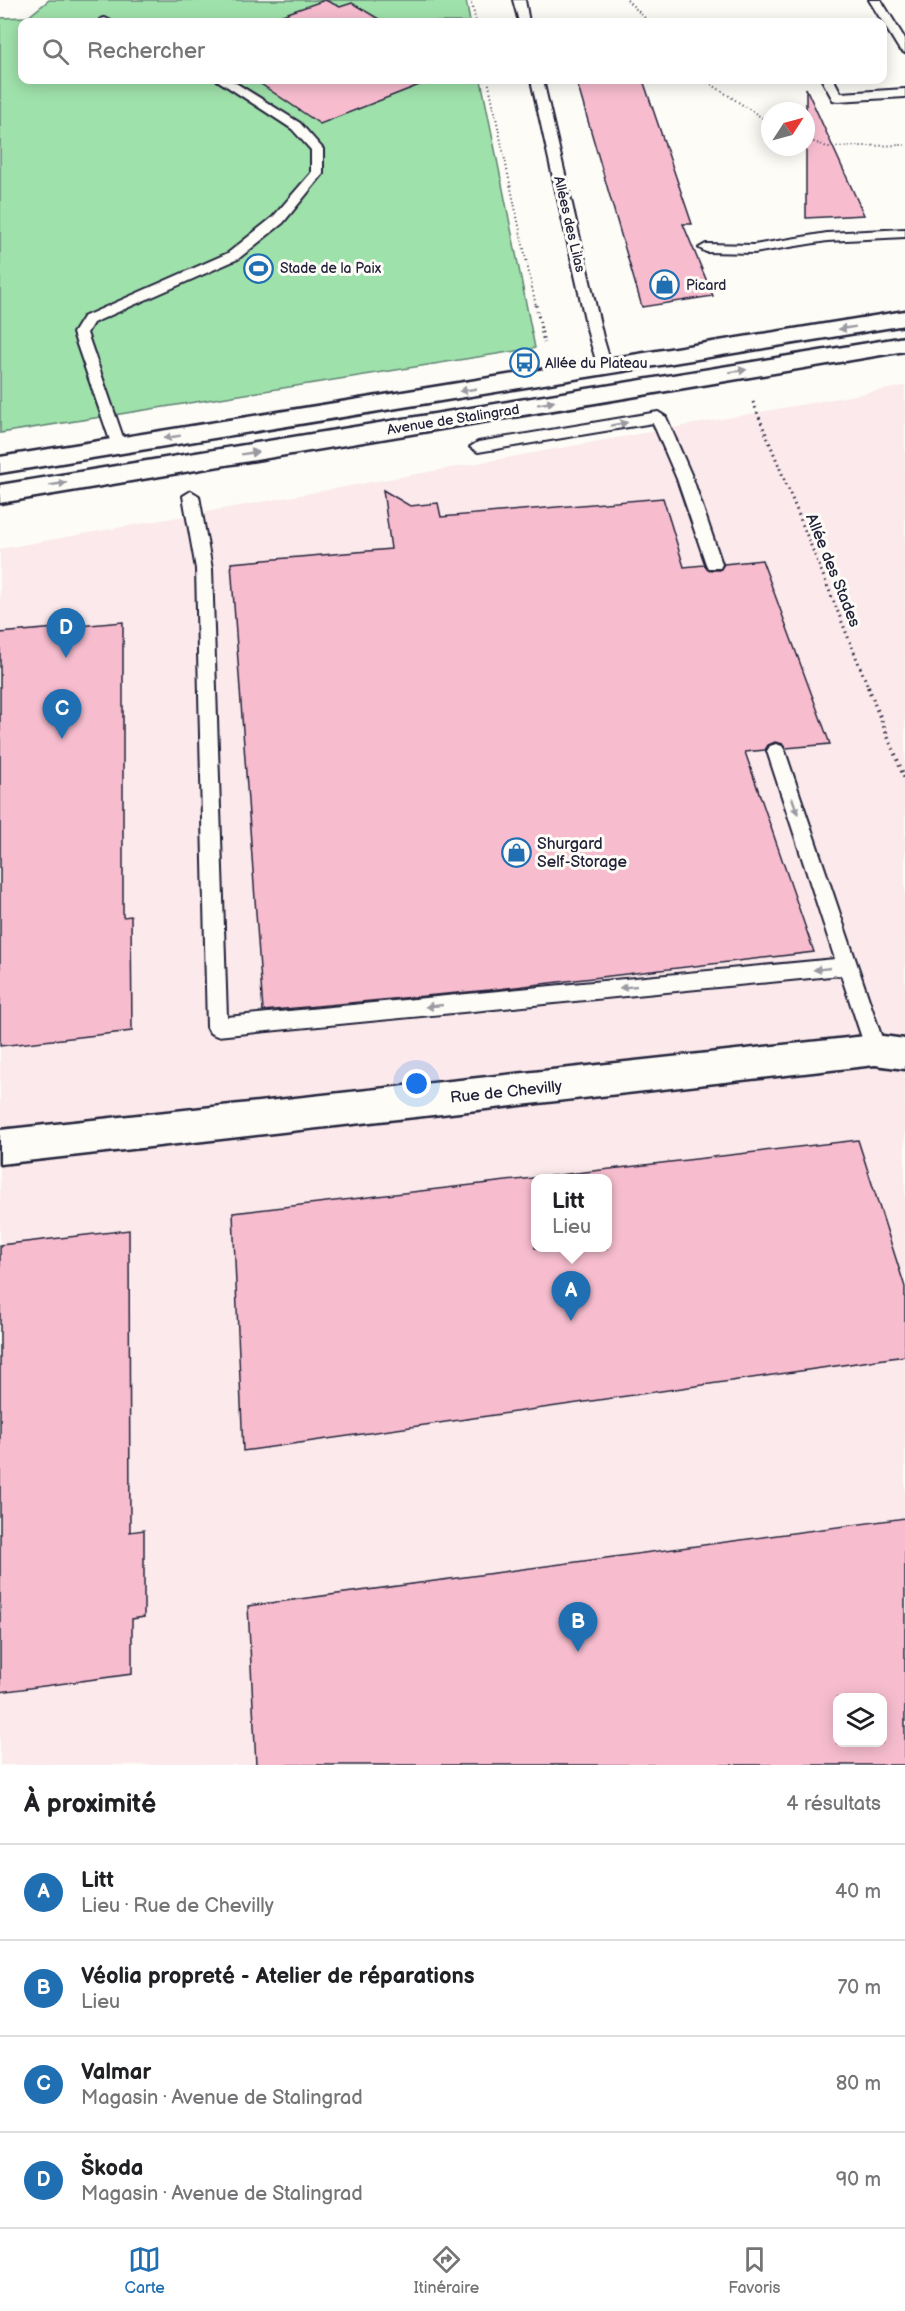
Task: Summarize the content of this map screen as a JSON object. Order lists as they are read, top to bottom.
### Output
{
  "streets": {
    "main road": ["Avenue de Stalingrad", "Rue de Chevilly"],
    "lane": ["Allées des Lilas"],
    "path": ["Allée des Stades"]
  },
  "crossings": [
    ["Allées des Lilas", "Avenue de Stalingrad"],
    ["Avenue de Stalingrad", "Allée des Stades"]
  ],
  "places": {
    "sports": ["Stade de la Paix"],
    "shop": ["Picard", "Shurgard Self-Storage"],
    "bus stop": ["Allée du Plateau"]
  },
  "north": "top right",
  "page": {
    "search": "Rechercher",
    "pins": [
      "D",
      "C",
      "A",
      "B"
    ],
    "popup": ["Litt", "Lieu"],
    "heading": ["À proximité", "4 résultats"],
    "list": [
      {
        "mark": "A",
        "name": "Litt",
        "note": "Lieu · Rue de Chevilly",
        "value": "40 m"
      },
      {
        "mark": "B",
        "name": "Véolia propreté - Atelier de réparations",
        "note": "Lieu",
        "value": "70 m"
      },
      {
        "mark": "C",
        "name": "Valmar",
        "note": "Magasin · Avenue de Stalingrad",
        "value": "80 m"
      },
      {
        "mark": "D",
        "name": "Škoda",
        "note": "Magasin · Avenue de Stalingrad",
        "value": "90 m"
      }
    ],
    "nav": ["Carte", "Itinéraire", "Favoris"]
  }
}
